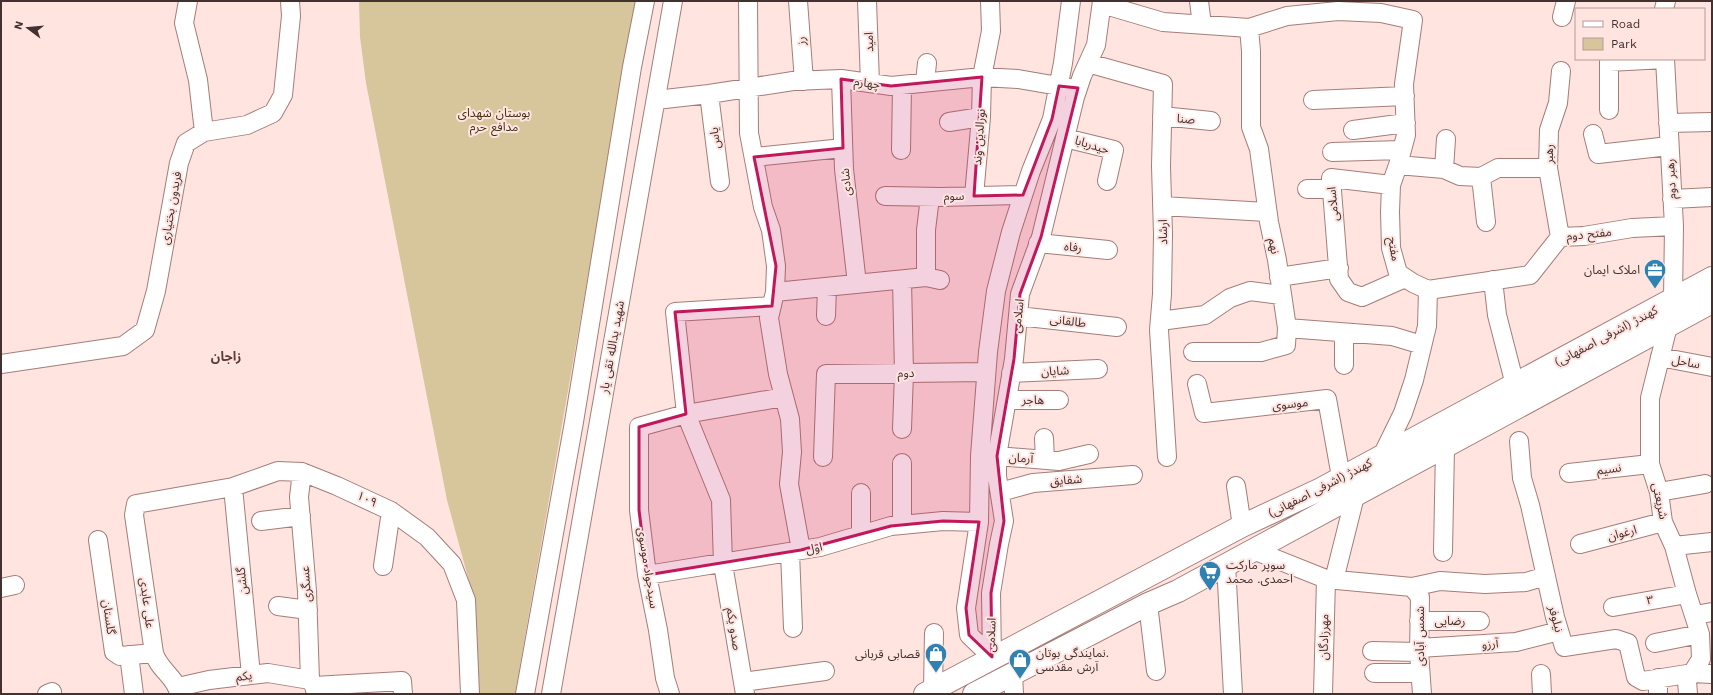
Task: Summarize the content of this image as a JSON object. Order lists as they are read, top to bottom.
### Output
{
  "streets": {
    "main road": ["کهندژ (اشرفی اصفهانی)"],
    "street": [
      "رز",
      "امید",
      "چهارم",
      "صنا",
      "نورالدین وند",
      "یاس",
      "حیدربابا",
      "رهبر",
      "رهبر دوم",
      "شادی",
      "سوم",
      "اسلامی",
      "فریدون بختیاری",
      "ارشاد",
      "مفتح دوم",
      "نهم",
      "رفاه",
      "مفتح",
      "طالقانی",
      "شهید یدالله تقی یار",
      "ساحل",
      "شایان",
      "دوم",
      "هاجر",
      "موسوی",
      "آرمان",
      "نسیم",
      "شقایق",
      "۱۰۹",
      "شریعتی",
      "ارغوان",
      "اول",
      "سیدجواد موسوی",
      "گلشن",
      "عسگری",
      "۳",
      "علی عابدی",
      "گلستان",
      "نیلوفر",
      "رضایی",
      "صدو یکم",
      "شمس آبادی",
      "مهرزادگان",
      "آرزو",
      "یکم"
    ]
  },
  "crossings": [
    ["رز", "چهارم"],
    ["امید", "چهارم"],
    ["چهارم", "نورالدین وند"],
    ["چهارم", "یاس"],
    ["چهارم", "شادی"],
    ["چهارم", "اسلامی"],
    ["چهارم", "شهید یدالله تقی یار"],
    ["صنا", "ارشاد"],
    ["نورالدین وند", "سوم"],
    ["حیدربابا", "اسلامی"],
    ["رهبر", "مفتح دوم"],
    ["رهبر دوم", "مفتح دوم"],
    ["رهبر دوم", "کهندژ (اشرفی اصفهانی)"],
    ["سوم", "اسلامی"],
    ["اسلامی", "ارشاد"],
    ["اسلامی", "رفاه"],
    ["اسلامی", "مفتح"],
    ["اسلامی", "طالقانی"],
    ["اسلامی", "کهندژ (اشرفی اصفهانی)"],
    ["اسلامی", "شایان"],
    ["اسلامی", "دوم"],
    ["اسلامی", "هاجر"],
    ["اسلامی", "آرمان"],
    ["اسلامی", "شقایق"],
    ["اسلامی", "اول"],
    ["مفتح دوم", "مفتح"],
    ["نهم", "مفتح"],
    ["کهندژ (اشرفی اصفهانی)", "موسوی"],
    ["کهندژ (اشرفی اصفهانی)", "شریعتی"],
    ["ساحل", "شریعتی"],
    ["نسیم", "شریعتی"],
    ["۱۰۹", "گلشن"],
    ["۱۰۹", "عسگری"],
    ["۱۰۹", "علی عابدی"],
    ["شریعتی", "ارغوان"],
    ["شریعتی", "۳"],
    ["شریعتی", "نیلوفر"],
    ["اول", "سیدجواد موسوی"],
    ["اول", "صدو یکم"],
    ["سیدجواد موسوی", "صدو یکم"],
    ["گلشن", "یکم"],
    ["عسگری", "یکم"],
    ["علی عابدی", "گلستان"],
    ["علی عابدی", "یکم"],
    ["نیلوفر", "آرزو"],
    ["رضایی", "شمس آبادی"],
    ["شمس آبادی", "آرزو"]
  ],
  "districts": ["زاجان"],
  "parks": ["بوستان شهدای مدافع حرم"],
  "places": {
    "office": ["املاک ایمان"],
    "supermarket": ["سوپر مارکت احمدی. محمد"],
    "shop": ["قصابی قربانی", "نمایندگی بوتان. آرش مقدسی"]
  },
  "legend": ["Road", "Park"],
  "north": "left"
}
